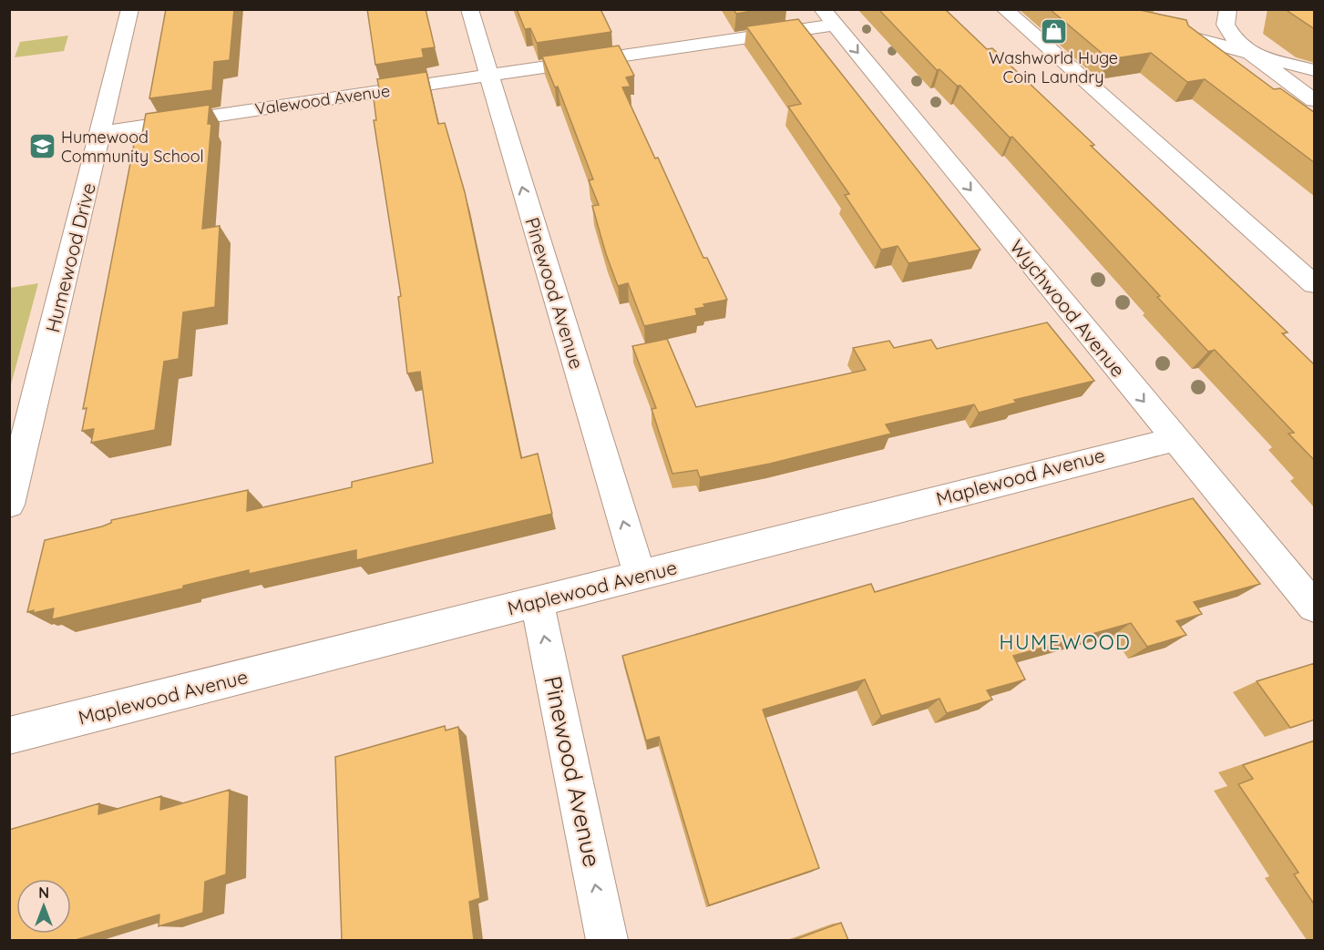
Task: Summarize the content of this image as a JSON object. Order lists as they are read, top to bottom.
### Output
{
  "streets": {
    "street": [
      "Valewood Avenue",
      "Humewood Drive",
      "Pinewood Avenue",
      "Wychwood Avenue",
      "Maplewood Avenue"
    ]
  },
  "crossings": [
    ["Valewood Avenue", "Humewood Drive"],
    ["Valewood Avenue", "Pinewood Avenue"],
    ["Valewood Avenue", "Wychwood Avenue"],
    ["Pinewood Avenue", "Maplewood Avenue"],
    ["Wychwood Avenue", "Maplewood Avenue"]
  ],
  "one_way": ["Pinewood Avenue"],
  "districts": ["HUMEWOOD"],
  "places": {
    "shop": ["Washworld Huge Coin Laundry"],
    "school or university": ["Humewood Community School"]
  },
  "north": "top"
}
